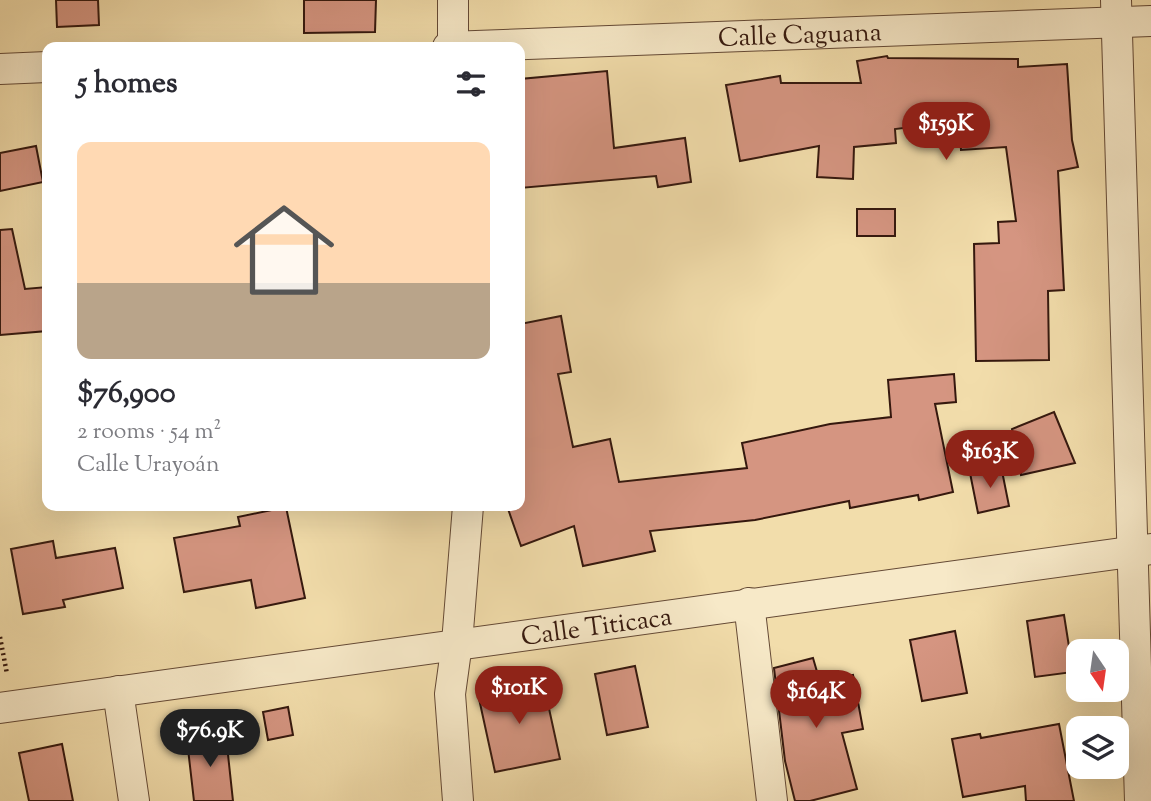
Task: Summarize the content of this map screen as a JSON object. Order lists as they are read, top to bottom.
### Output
{
  "streets": {
    "street": ["Calle Caguana", "Calle Titicaca"]
  },
  "north": "bottom",
  "page": {
    "heading": "5 homes",
    "price": [
      "$159K",
      "$163K",
      "$101K",
      "$164K",
      "$76.9K"
    ],
    "list": [
      {
        "name": "$76,900",
        "note": "2 rooms · 54 m² · Calle Urayoán"
      }
    ]
  }
}
